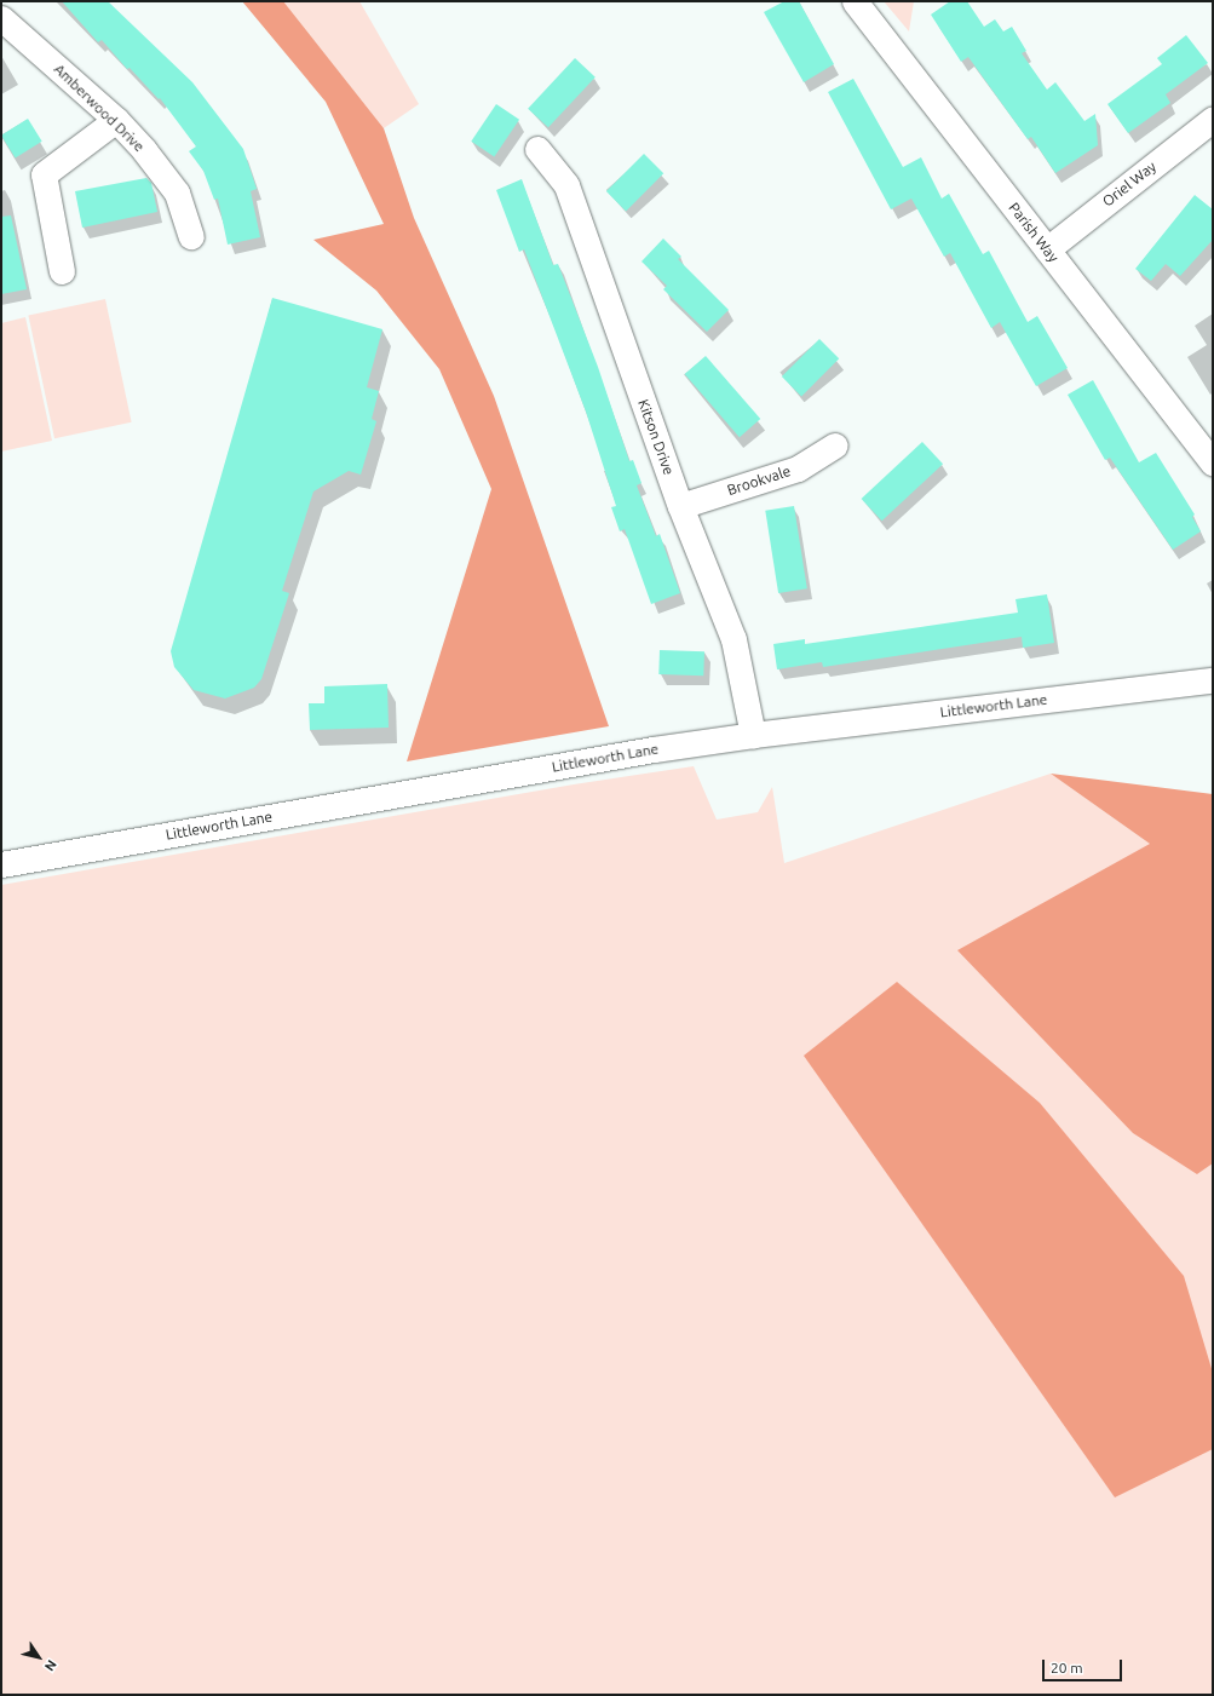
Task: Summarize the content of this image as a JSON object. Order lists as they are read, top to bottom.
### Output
{
  "streets": {
    "street": [
      "Amberwood Drive",
      "Oriel Way",
      "Parish Way",
      "Kitson Drive",
      "Brookvale",
      "Littleworth Lane"
    ]
  },
  "crossings": [
    ["Oriel Way", "Parish Way"],
    ["Kitson Drive", "Brookvale"],
    ["Kitson Drive", "Littleworth Lane"]
  ],
  "scale_bar": "20 m",
  "north": "bottom right"
}
